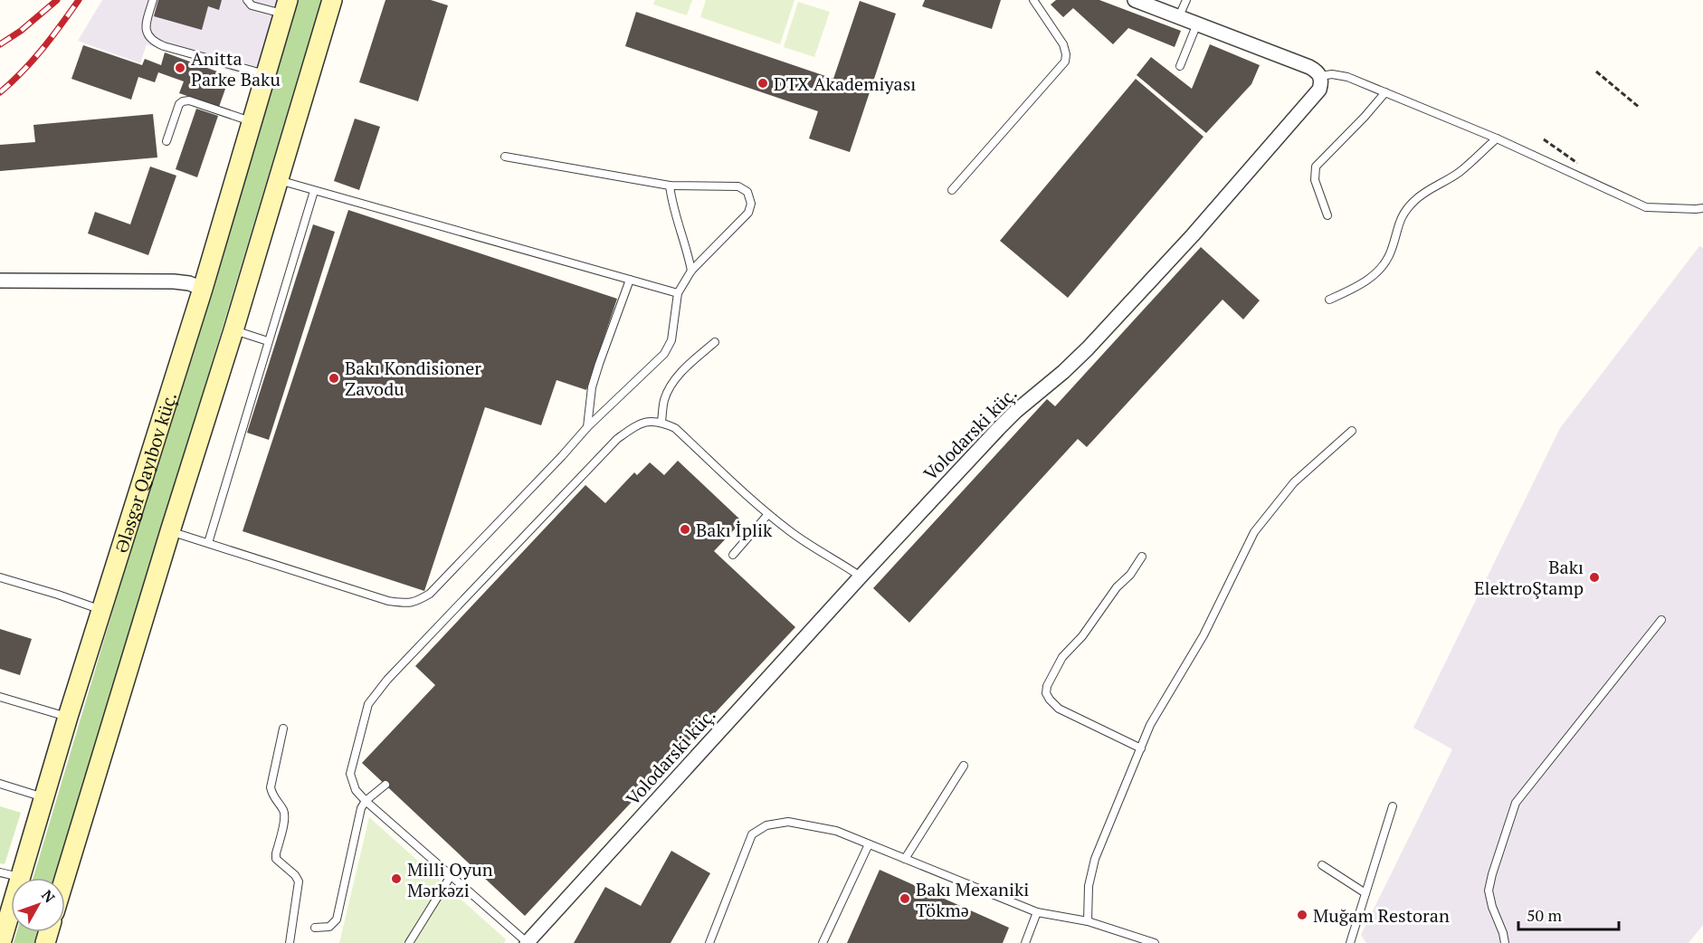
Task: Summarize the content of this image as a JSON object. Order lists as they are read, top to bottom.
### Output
{
  "streets": {
    "main road": ["Ələsgər Qayıbov küç."],
    "street": ["Volodarski küç."]
  },
  "places": [
    "Anitta Parke Baku",
    "DTX Akademiyası",
    "Bakı Kondisioner Zavodu",
    "Bakı İplik",
    "Bakı ElektroŞtamp",
    "Milli Oyun Mərkəzi",
    "Bakı Mexaniki Tökmə",
    "Muğam Restoran"
  ],
  "scale_bar": "50 m",
  "north": "top right"
}
